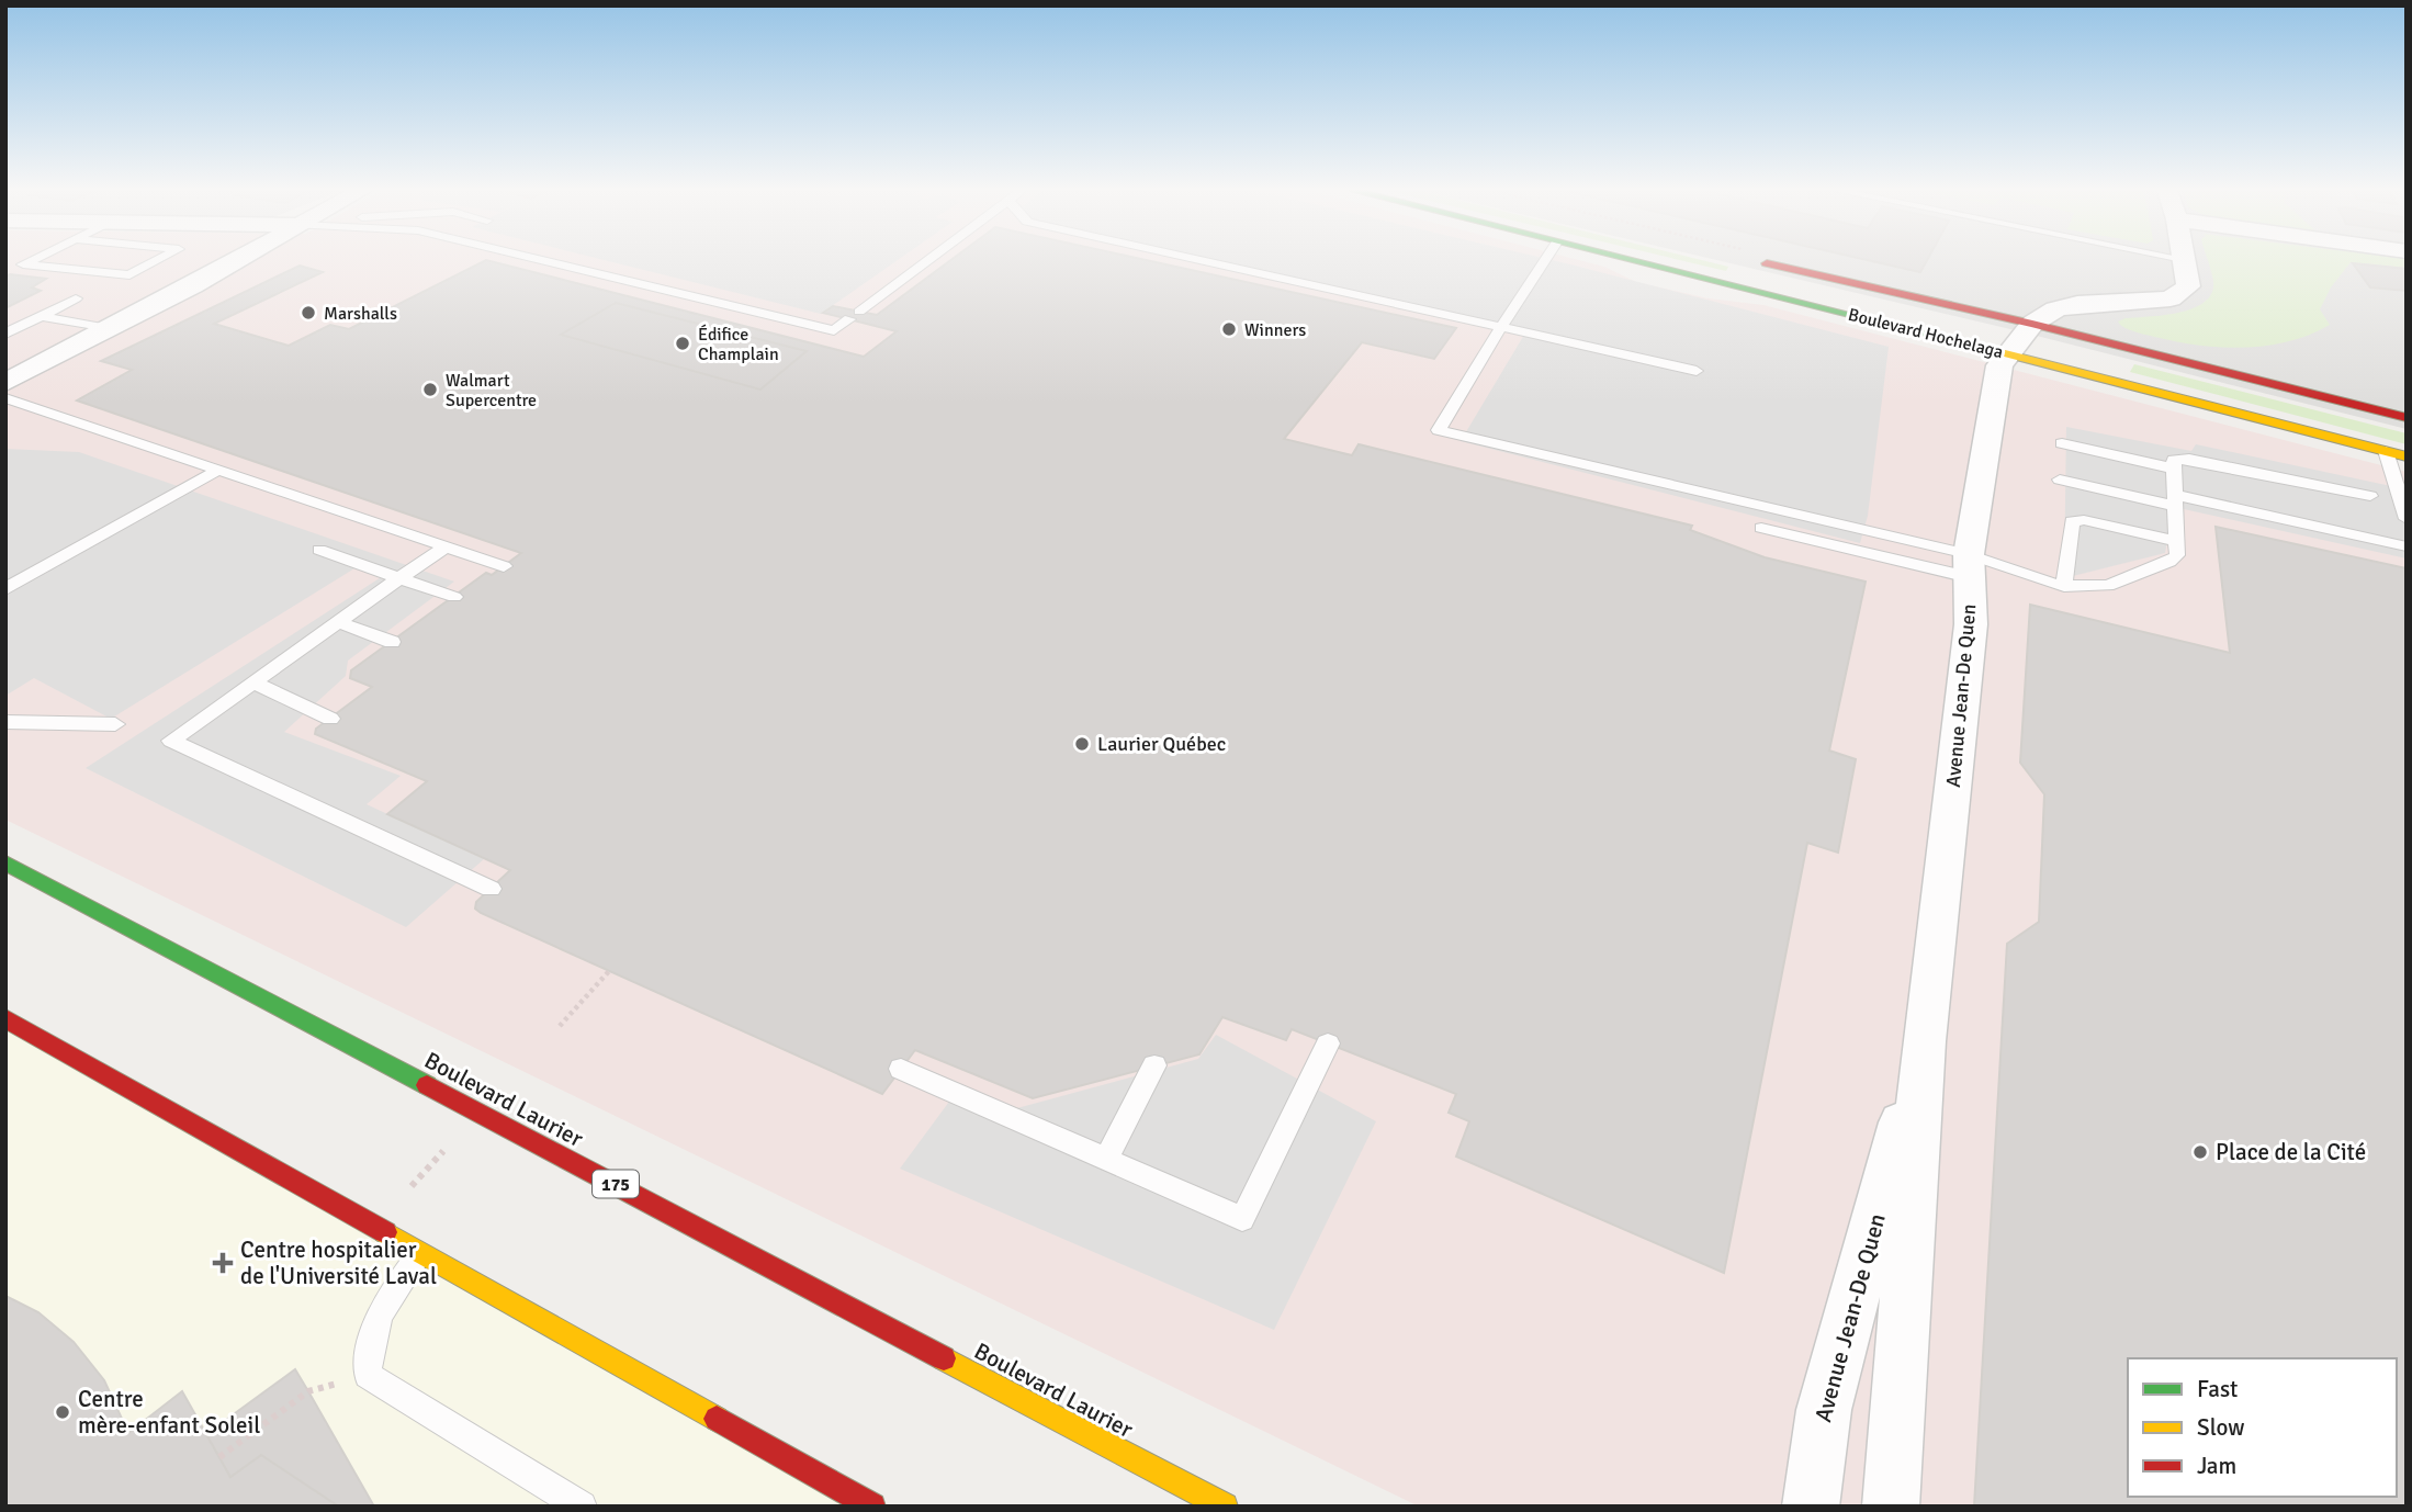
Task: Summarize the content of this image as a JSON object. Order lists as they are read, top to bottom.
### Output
{
  "streets": {
    "main road": ["Boulevard Hochelaga", "Boulevard Laurier", "175"],
    "street": ["Avenue Jean-De Quen"]
  },
  "crossings": [
    ["Boulevard Hochelaga", "Avenue Jean-De Quen"]
  ],
  "places": {
    "other": [
      "Marshalls",
      "Winners",
      "Édifice Champlain",
      "Walmart Supercentre",
      "Laurier Québec",
      "Place de la Cité",
      "Centre mère-enfant Soleil"
    ],
    "health": ["Centre hospitalier de l'Université Laval"]
  },
  "legend": ["Fast", "Slow", "Jam"]
}
